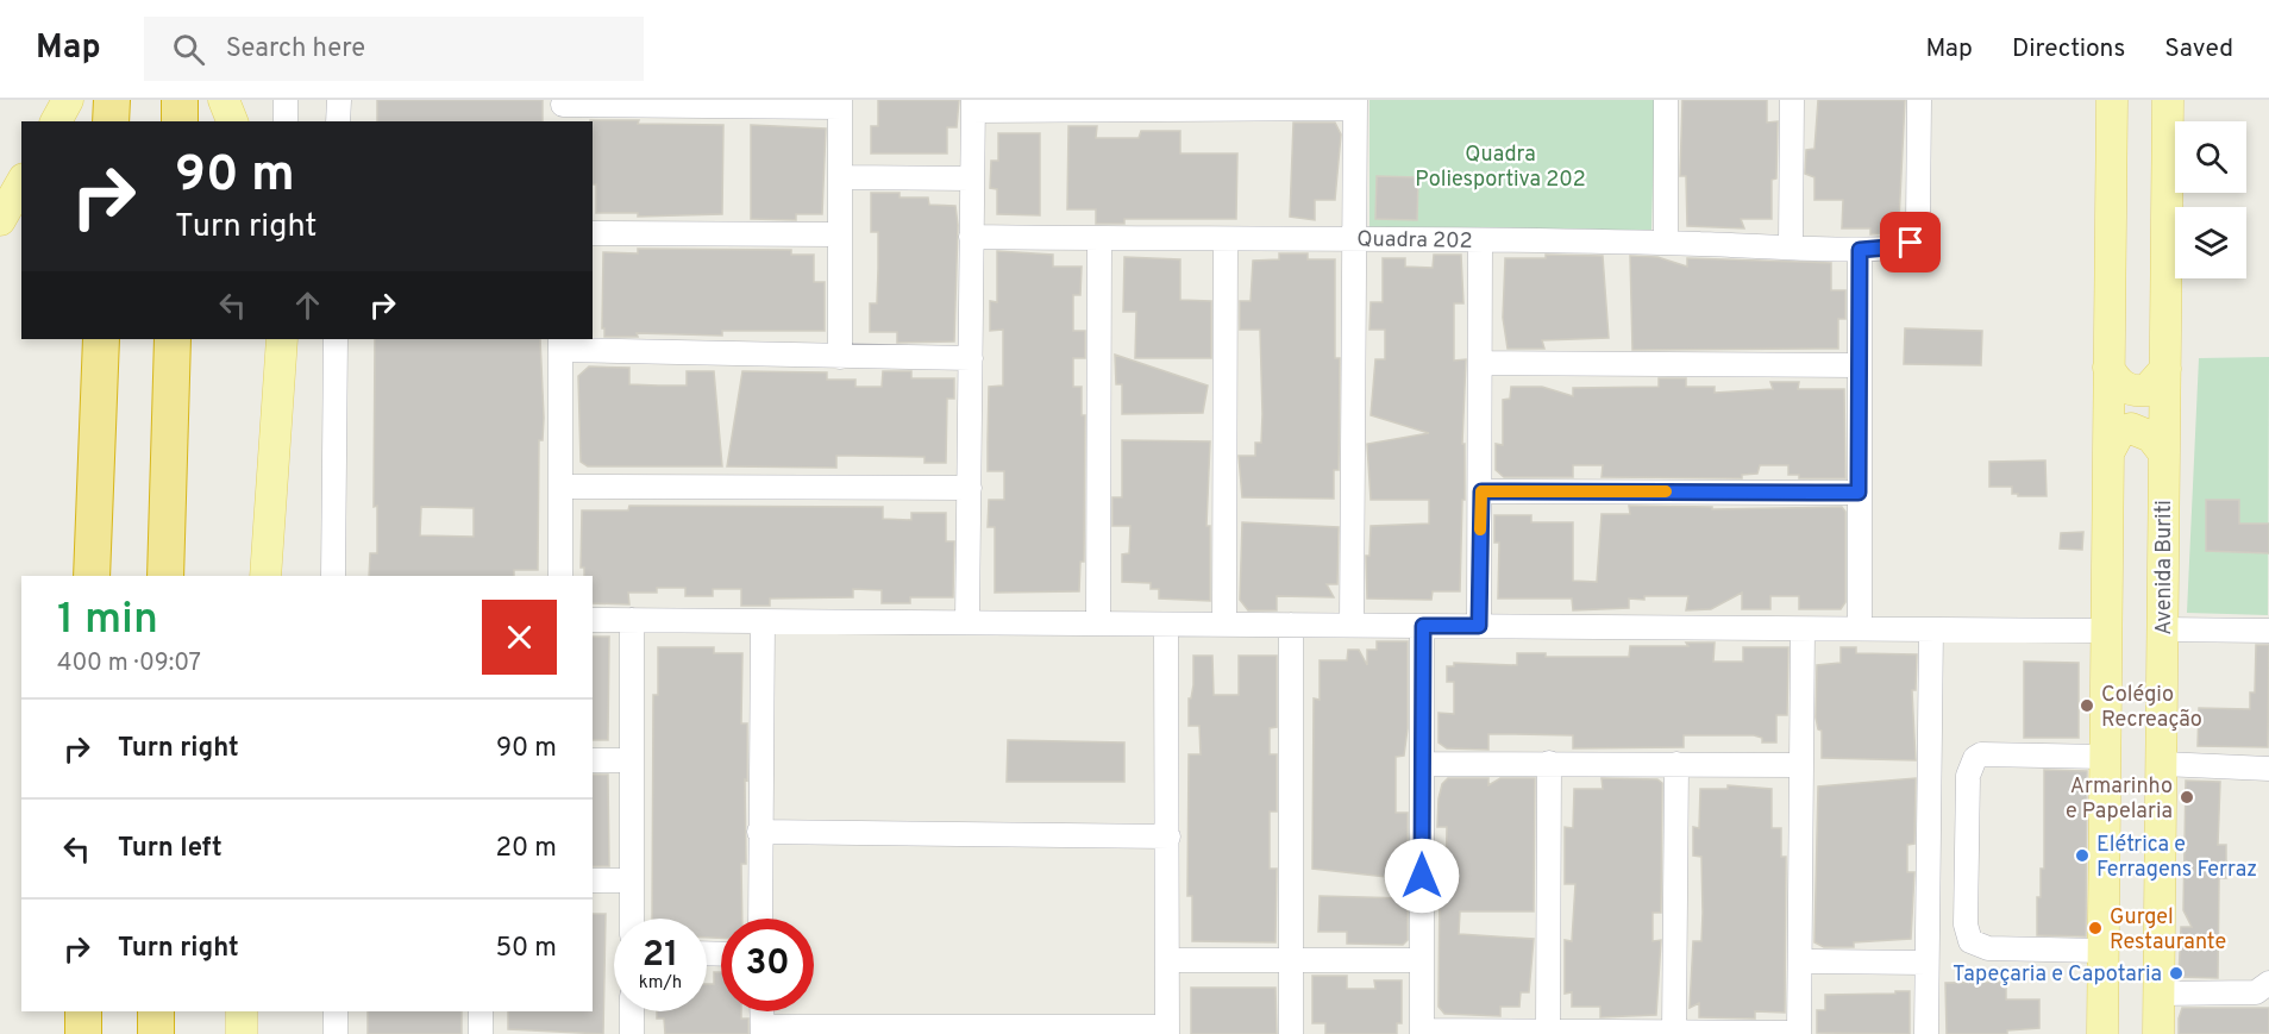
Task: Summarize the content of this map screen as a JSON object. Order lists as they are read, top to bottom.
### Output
{
  "streets": {
    "main road": ["Avenida Buriti"],
    "street": ["Quadra 202"]
  },
  "parks": ["Quadra Poliesportiva 202"],
  "places": [
    "Colégio Recreação",
    "Armarinho e Papelaria",
    "Elétrica e Ferragens Ferraz",
    "Gurgel Restaurante",
    "Tapeçaria e Capotaria"
  ],
  "page": {
    "header": "Map",
    "search": "Search here",
    "nav": ["Map", "Directions", "Saved"],
    "turn": ["90 m", "Turn right"],
    "heading": ["1 min", "400 m · 09:07"],
    "list": [
      {
        "name": "Turn right",
        "value": "90 m"
      },
      {
        "name": "Turn left",
        "value": "20 m"
      },
      {
        "name": "Turn right",
        "value": "50 m"
      }
    ],
    "speed": "21 km/h",
    "limit": "30"
  }
}
